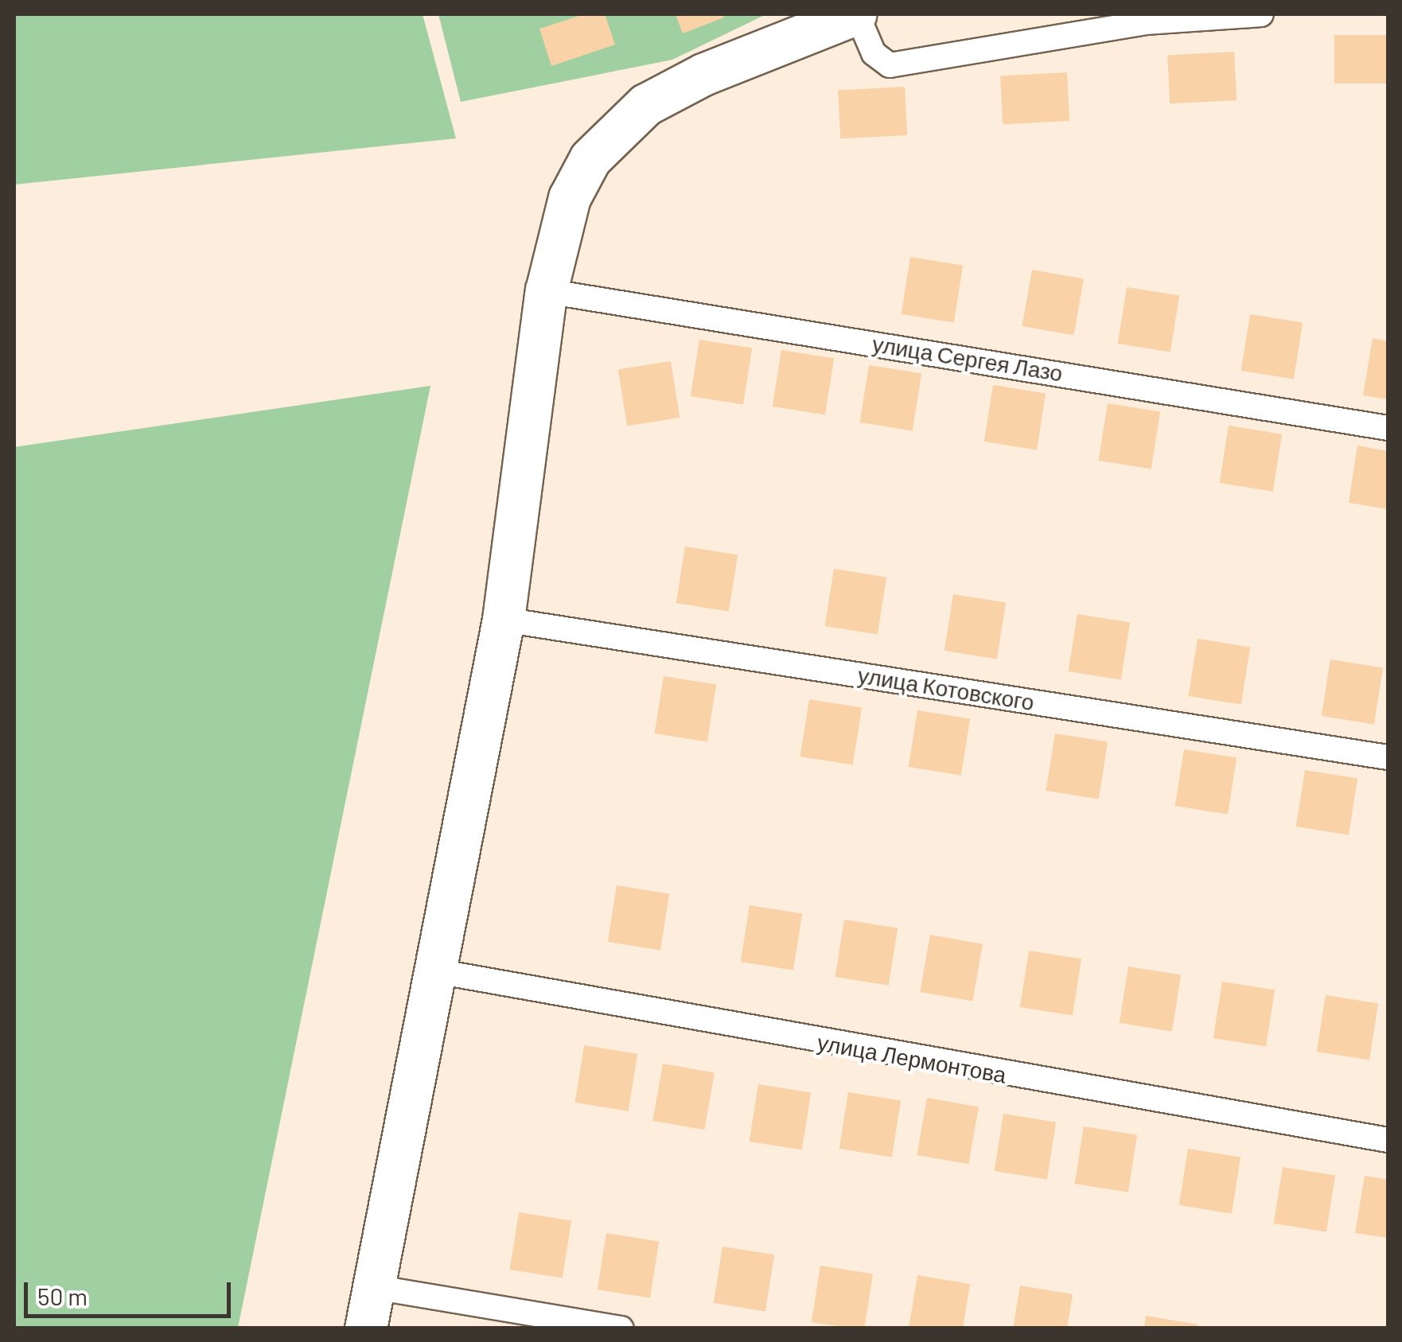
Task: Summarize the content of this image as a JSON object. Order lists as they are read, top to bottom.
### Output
{
  "streets": {
    "street": ["улица Сергея Лазо", "улица Котовского", "улица Лермонтова"]
  },
  "scale_bar": "50 m"
}
